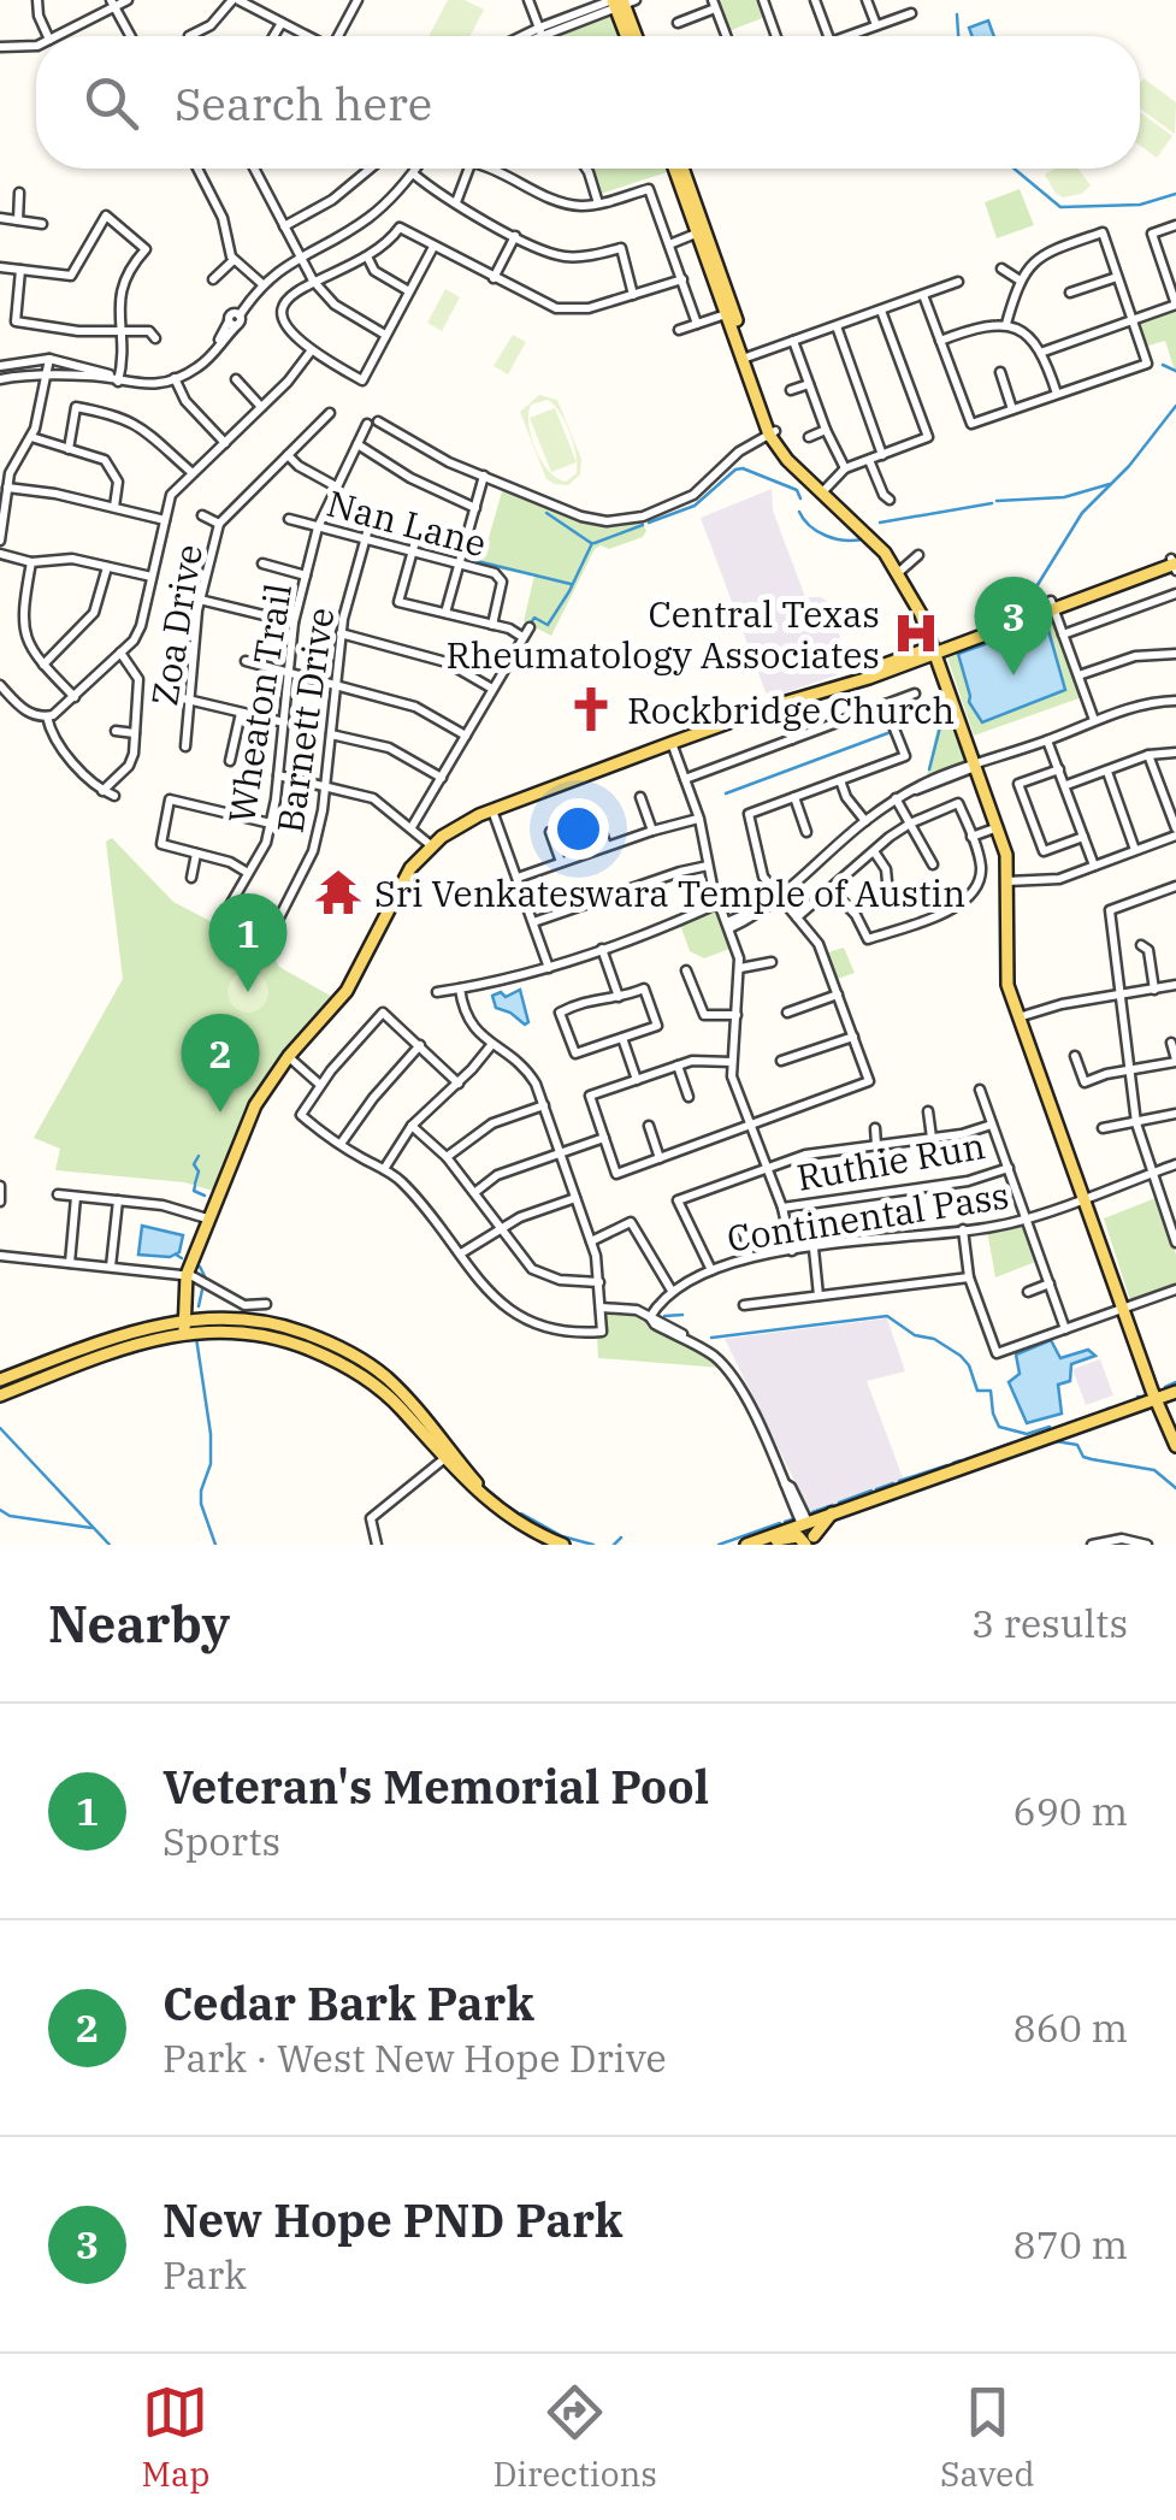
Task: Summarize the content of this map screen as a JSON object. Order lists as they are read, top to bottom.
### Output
{
  "streets": {
    "street": [
      "Nan Lane",
      "Zoa Drive",
      "Wheaton Trail",
      "Barnett Drive",
      "Ruthie Run",
      "Continental Pass"
    ]
  },
  "crossings": [
    ["Nan Lane", "Wheaton Trail"],
    ["Nan Lane", "Barnett Drive"],
    ["Wheaton Trail", "Barnett Drive"]
  ],
  "places": {
    "hospital": ["Central Texas Rheumatology Associates"],
    "church": ["Rockbridge Church"],
    "temple": ["Sri Venkateswara Temple of Austin"]
  },
  "page": {
    "search": "Search here",
    "pins": ["3", "1", "2"],
    "heading": ["Nearby", "3 results"],
    "list": [
      {
        "mark": "1",
        "name": "Veteran's Memorial Pool",
        "note": "Sports",
        "value": "690 m"
      },
      {
        "mark": "2",
        "name": "Cedar Bark Park",
        "note": "Park · West New Hope Drive",
        "value": "860 m"
      },
      {
        "mark": "3",
        "name": "New Hope PND Park",
        "note": "Park",
        "value": "870 m"
      }
    ],
    "nav": ["Map", "Directions", "Saved"]
  }
}
